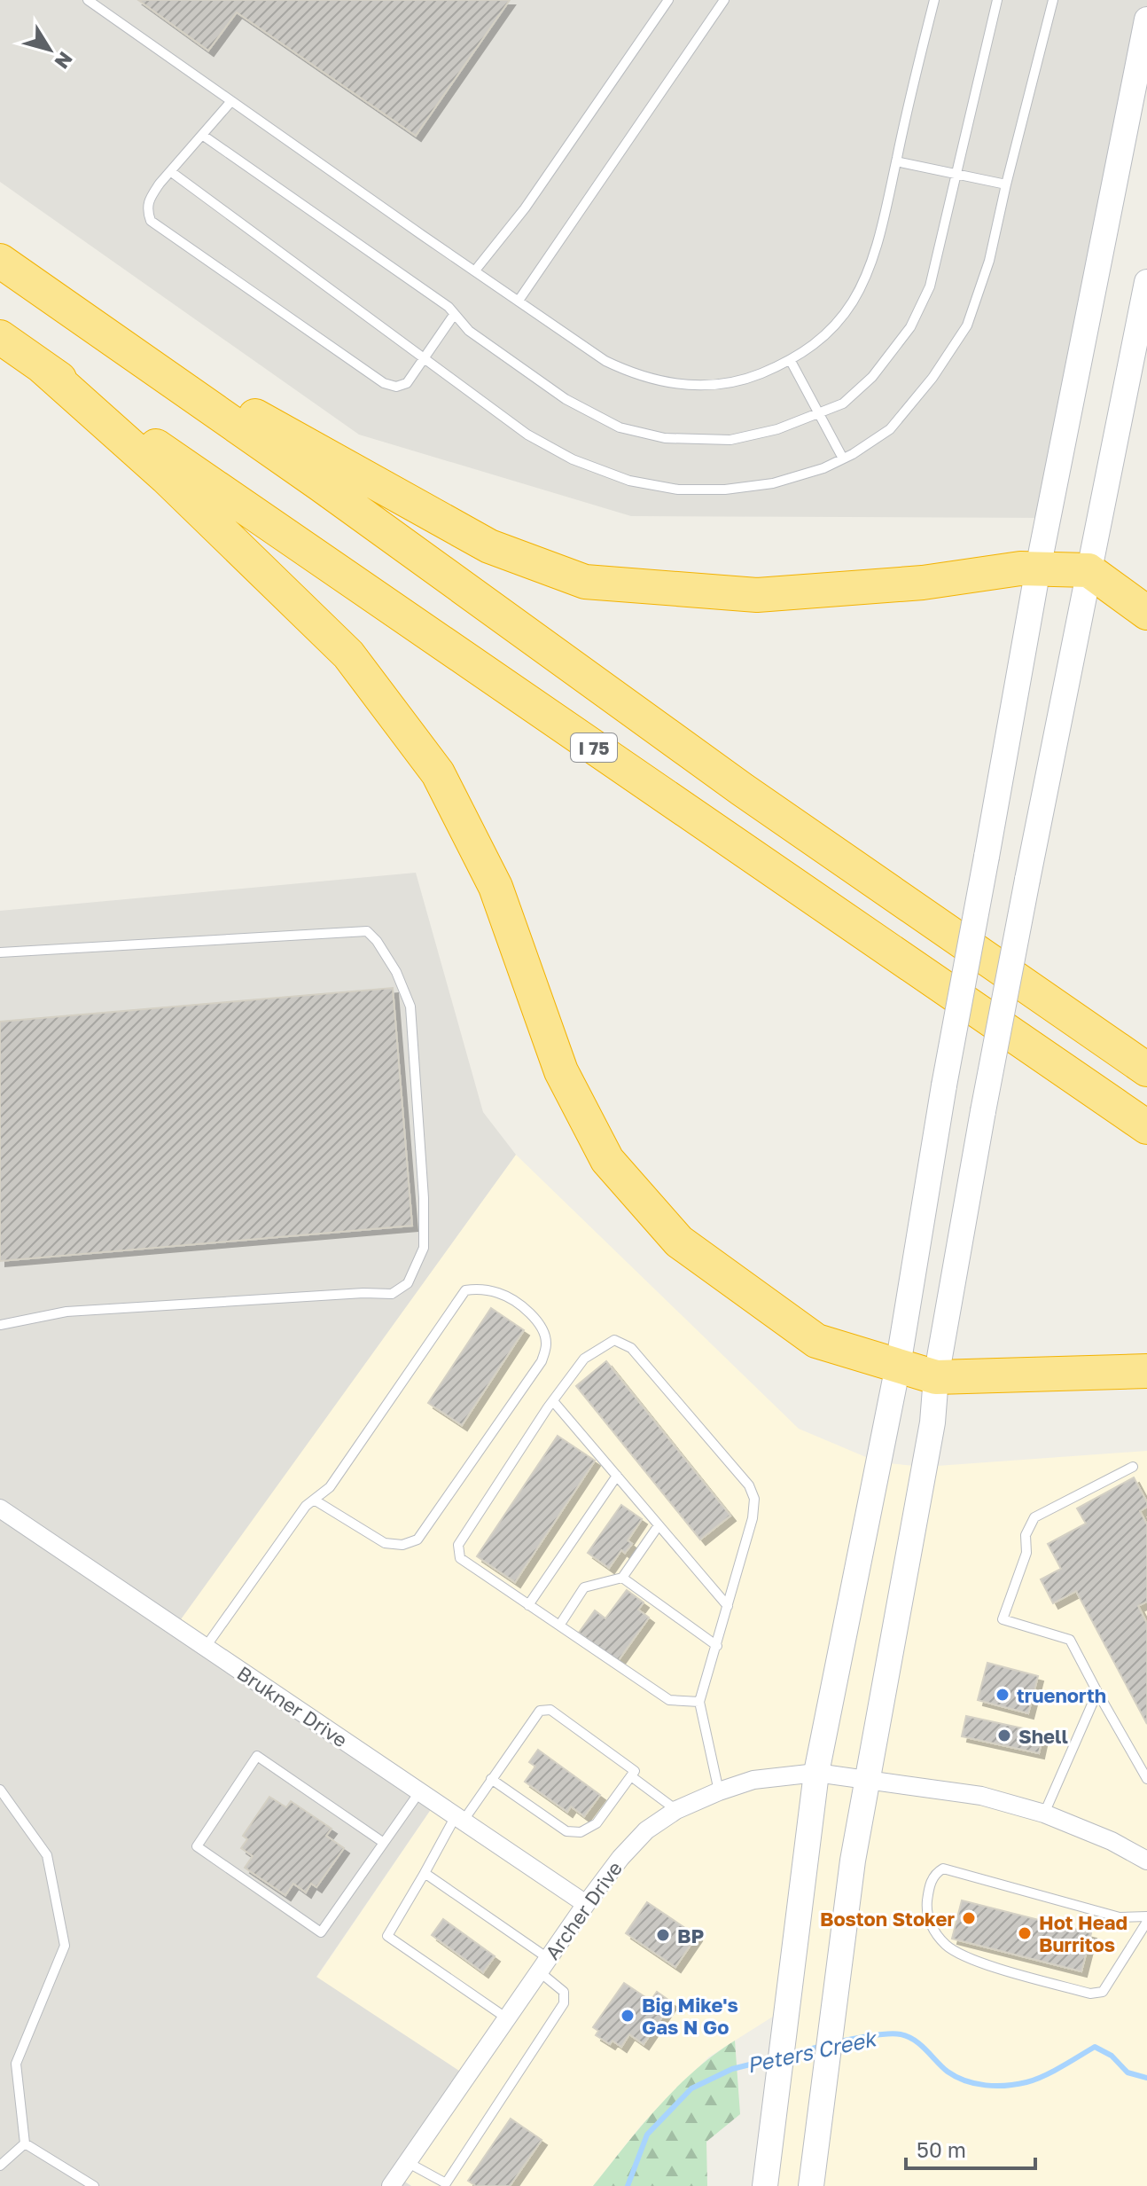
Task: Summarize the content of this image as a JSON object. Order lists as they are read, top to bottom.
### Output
{
  "streets": {
    "highway": ["I 75"],
    "street": ["Brukner Drive", "Archer Drive"]
  },
  "crossings": [
    ["Brukner Drive", "Archer Drive"]
  ],
  "water": ["Peters Creek"],
  "places": [
    "truenorth",
    "Shell",
    "Boston Stoker",
    "Hot Head Burritos",
    "BP",
    "Big Mike's Gas N Go"
  ],
  "scale_bar": "50 m",
  "north": "bottom right"
}
